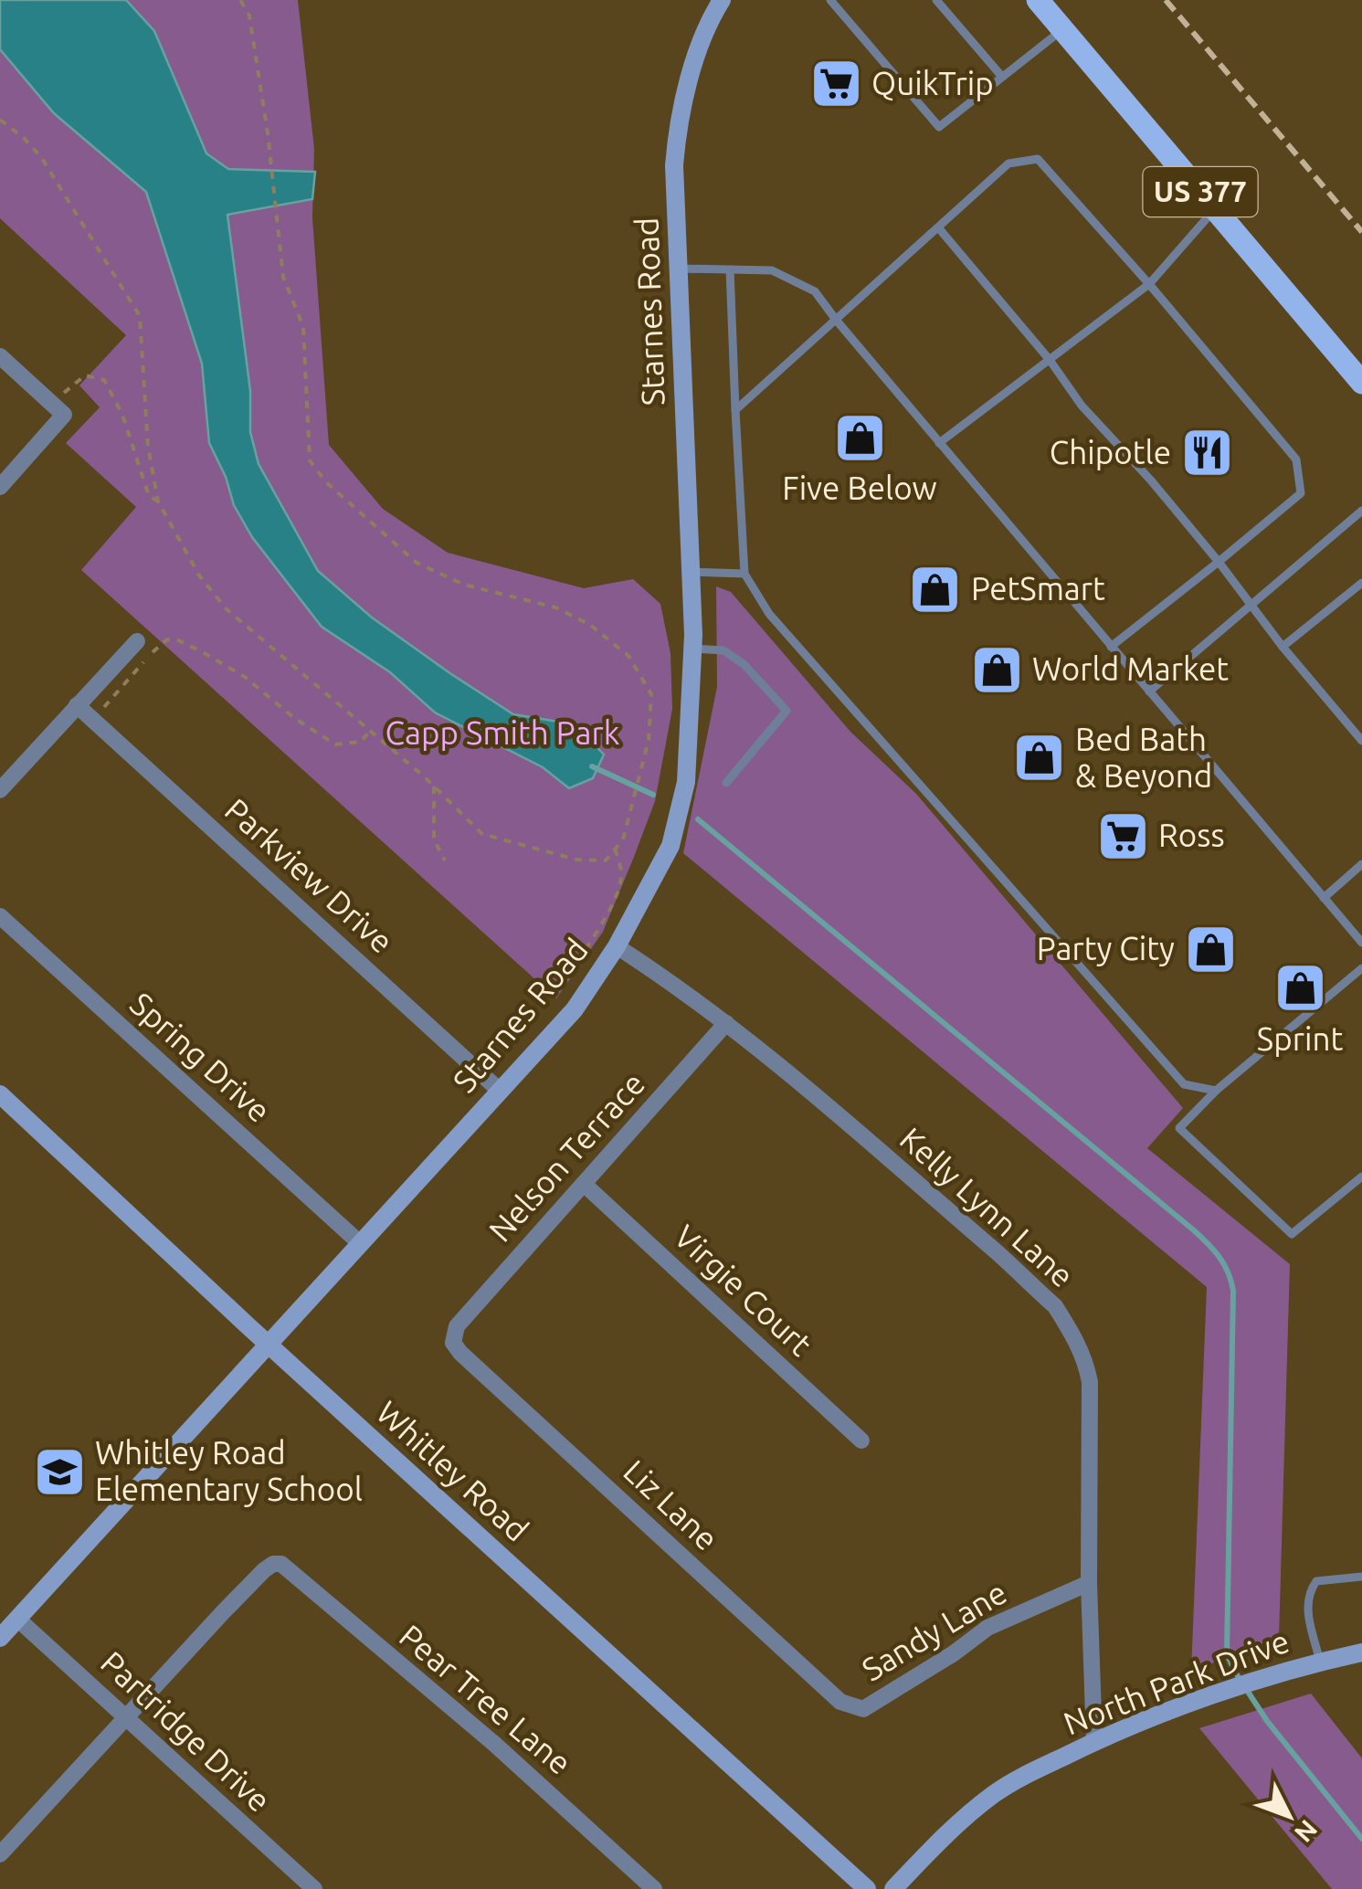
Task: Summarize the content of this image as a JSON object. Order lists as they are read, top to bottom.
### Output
{
  "streets": {
    "main road": [
      "US 377",
      "Starnes Road",
      "Whitley Road",
      "North Park Drive"
    ],
    "street": [
      "Parkview Drive",
      "Spring Drive",
      "Nelson Terrace",
      "Kelly Lynn Lane",
      "Virgie Court",
      "Liz Lane",
      "Sandy Lane",
      "Pear Tree Lane",
      "Partridge Drive"
    ]
  },
  "crossings": [
    ["Starnes Road", "Parkview Drive"],
    ["Starnes Road", "Spring Drive"],
    ["Starnes Road", "Kelly Lynn Lane"],
    ["Starnes Road", "Whitley Road"],
    ["Starnes Road", "Partridge Drive"],
    ["Nelson Terrace", "Kelly Lynn Lane"],
    ["Nelson Terrace", "Virgie Court"],
    ["Nelson Terrace", "Liz Lane"],
    ["Kelly Lynn Lane", "Sandy Lane"],
    ["Kelly Lynn Lane", "North Park Drive"],
    ["Liz Lane", "Sandy Lane"],
    ["Pear Tree Lane", "Partridge Drive"]
  ],
  "parks": ["Capp Smith Park"],
  "places": {
    "supermarket": ["QuikTrip", "Ross"],
    "shop": [
      "Five Below",
      "PetSmart",
      "World Market",
      "Bed Bath & Beyond",
      "Party City",
      "Sprint"
    ],
    "restaurant": ["Chipotle"],
    "school or university": ["Whitley Road Elementary School"]
  },
  "north": "bottom right"
}
